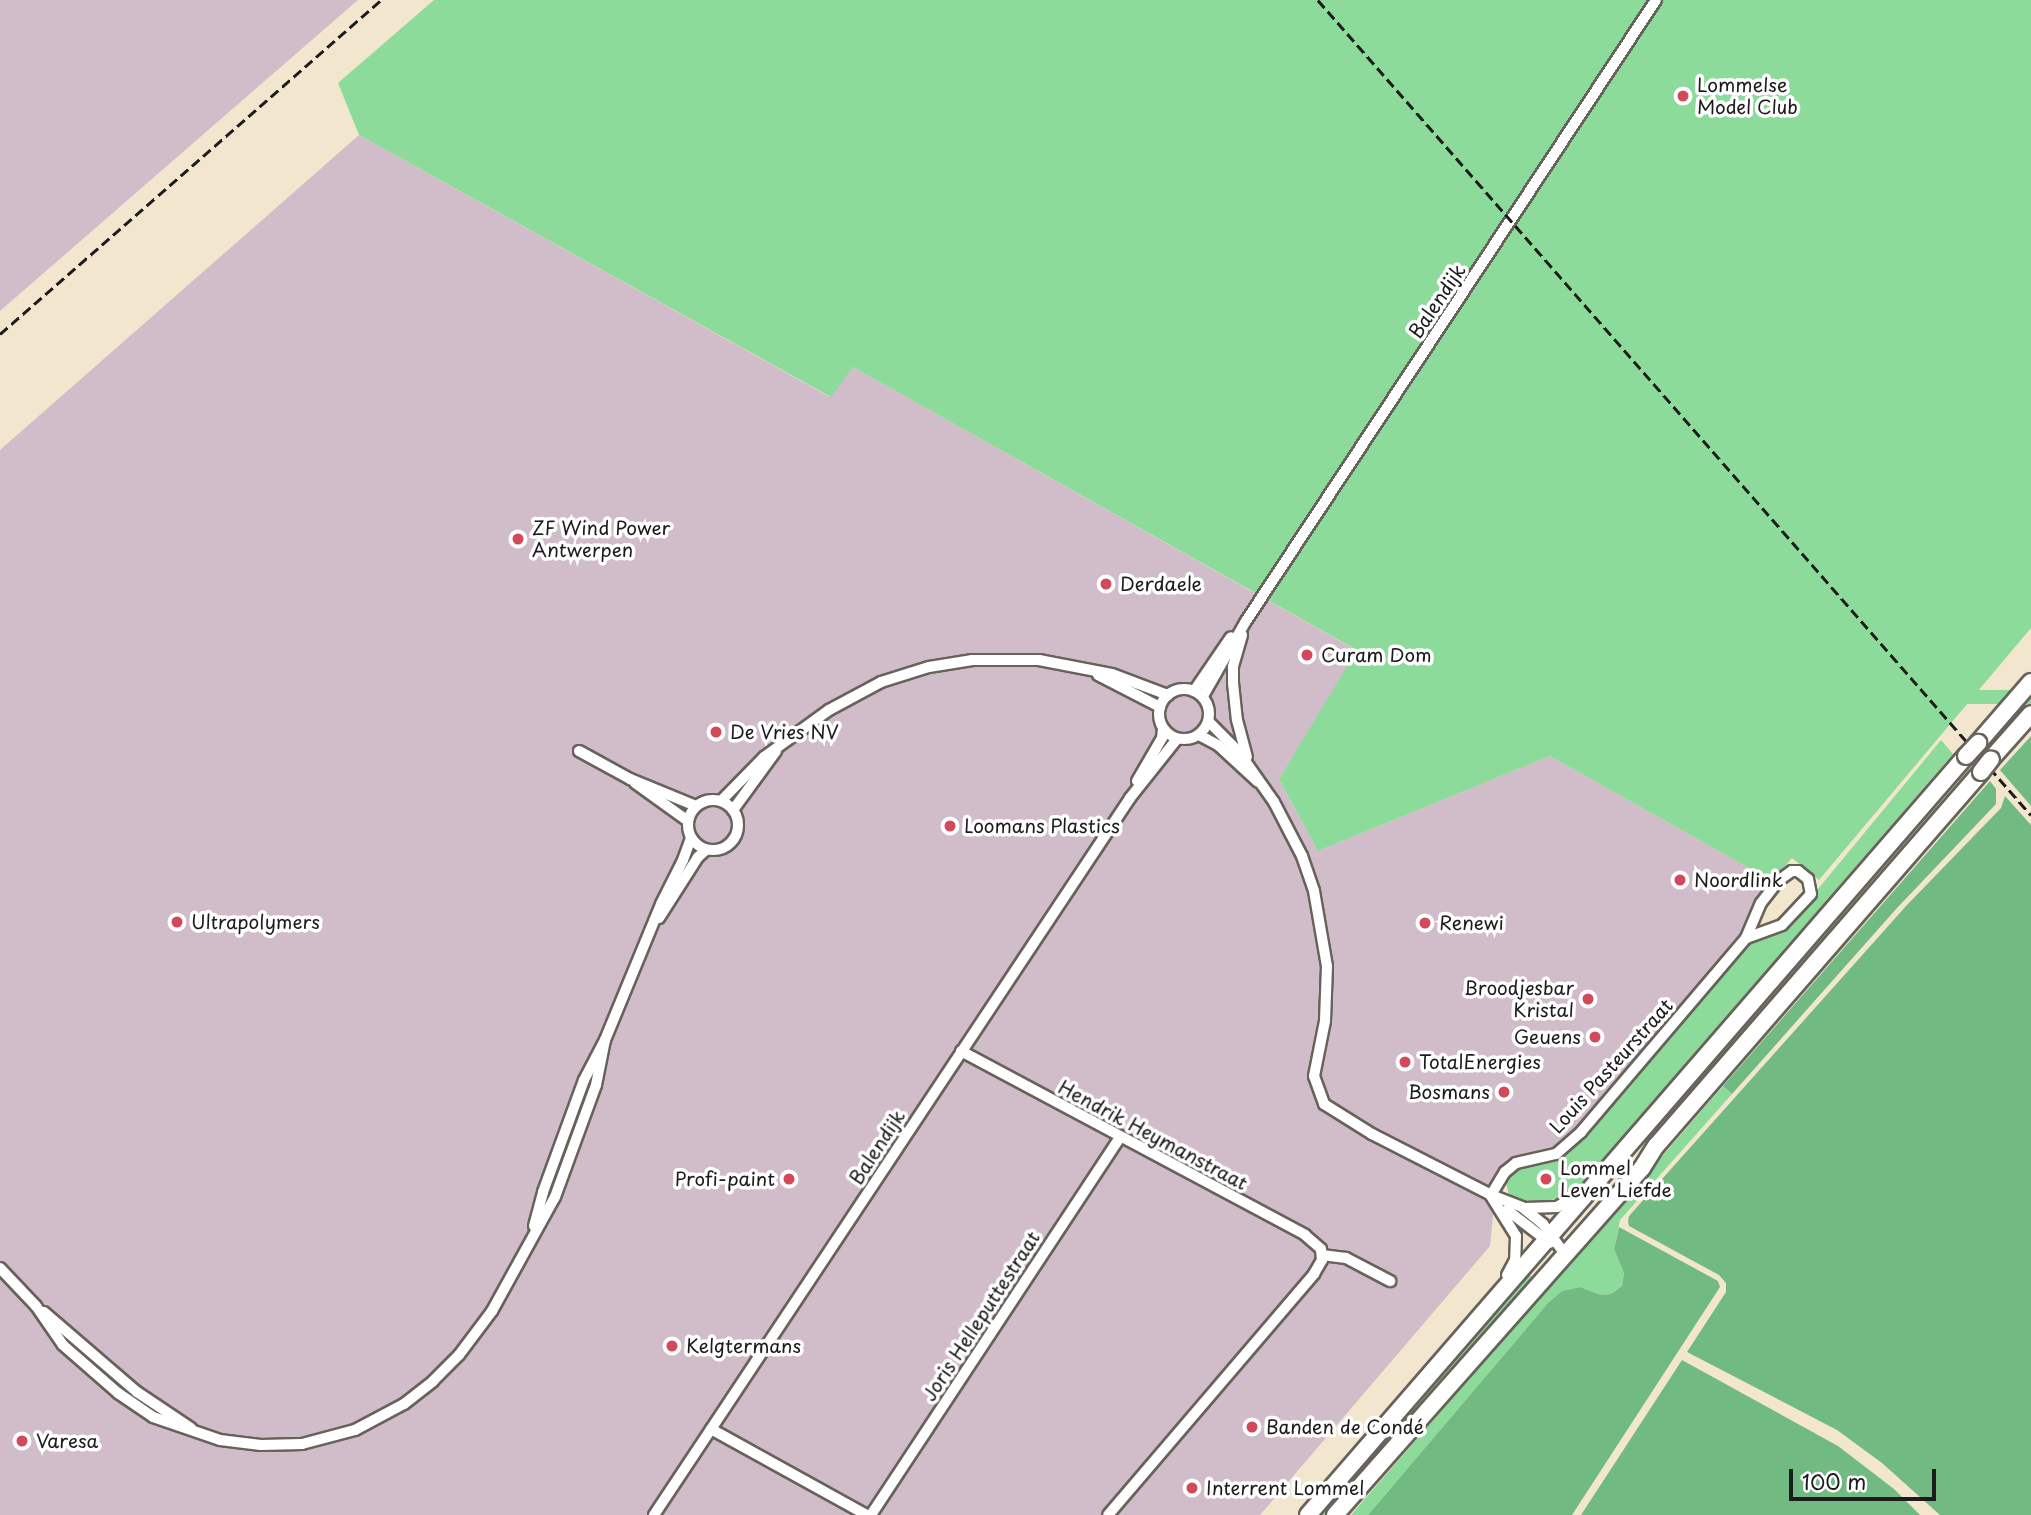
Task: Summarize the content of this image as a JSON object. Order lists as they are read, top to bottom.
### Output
{
  "streets": {
    "street": [
      "Balendijk",
      "Louis Pasteurstraat",
      "Hendrik Heymanstraat",
      "Joris Helleputtestraat"
    ]
  },
  "crossings": [
    ["Balendijk", "Hendrik Heymanstraat"],
    ["Hendrik Heymanstraat", "Joris Helleputtestraat"]
  ],
  "places": [
    "Lommelse Model Club",
    "ZF Wind Power Antwerpen",
    "Derdaele",
    "Curam Dom",
    "De Vries NV",
    "Loomans Plastics",
    "Noordlink",
    "Ultrapolymers",
    "Renewi",
    "Broodjesbar Kristal",
    "Geuens",
    "TotalEnergies",
    "Bosmans",
    "Profi-paint",
    "Lommel Leven Liefde",
    "Kelgtermans",
    "Banden de Condé",
    "Varesa",
    "Interrent Lommel"
  ],
  "scale_bar": "100 m"
}
